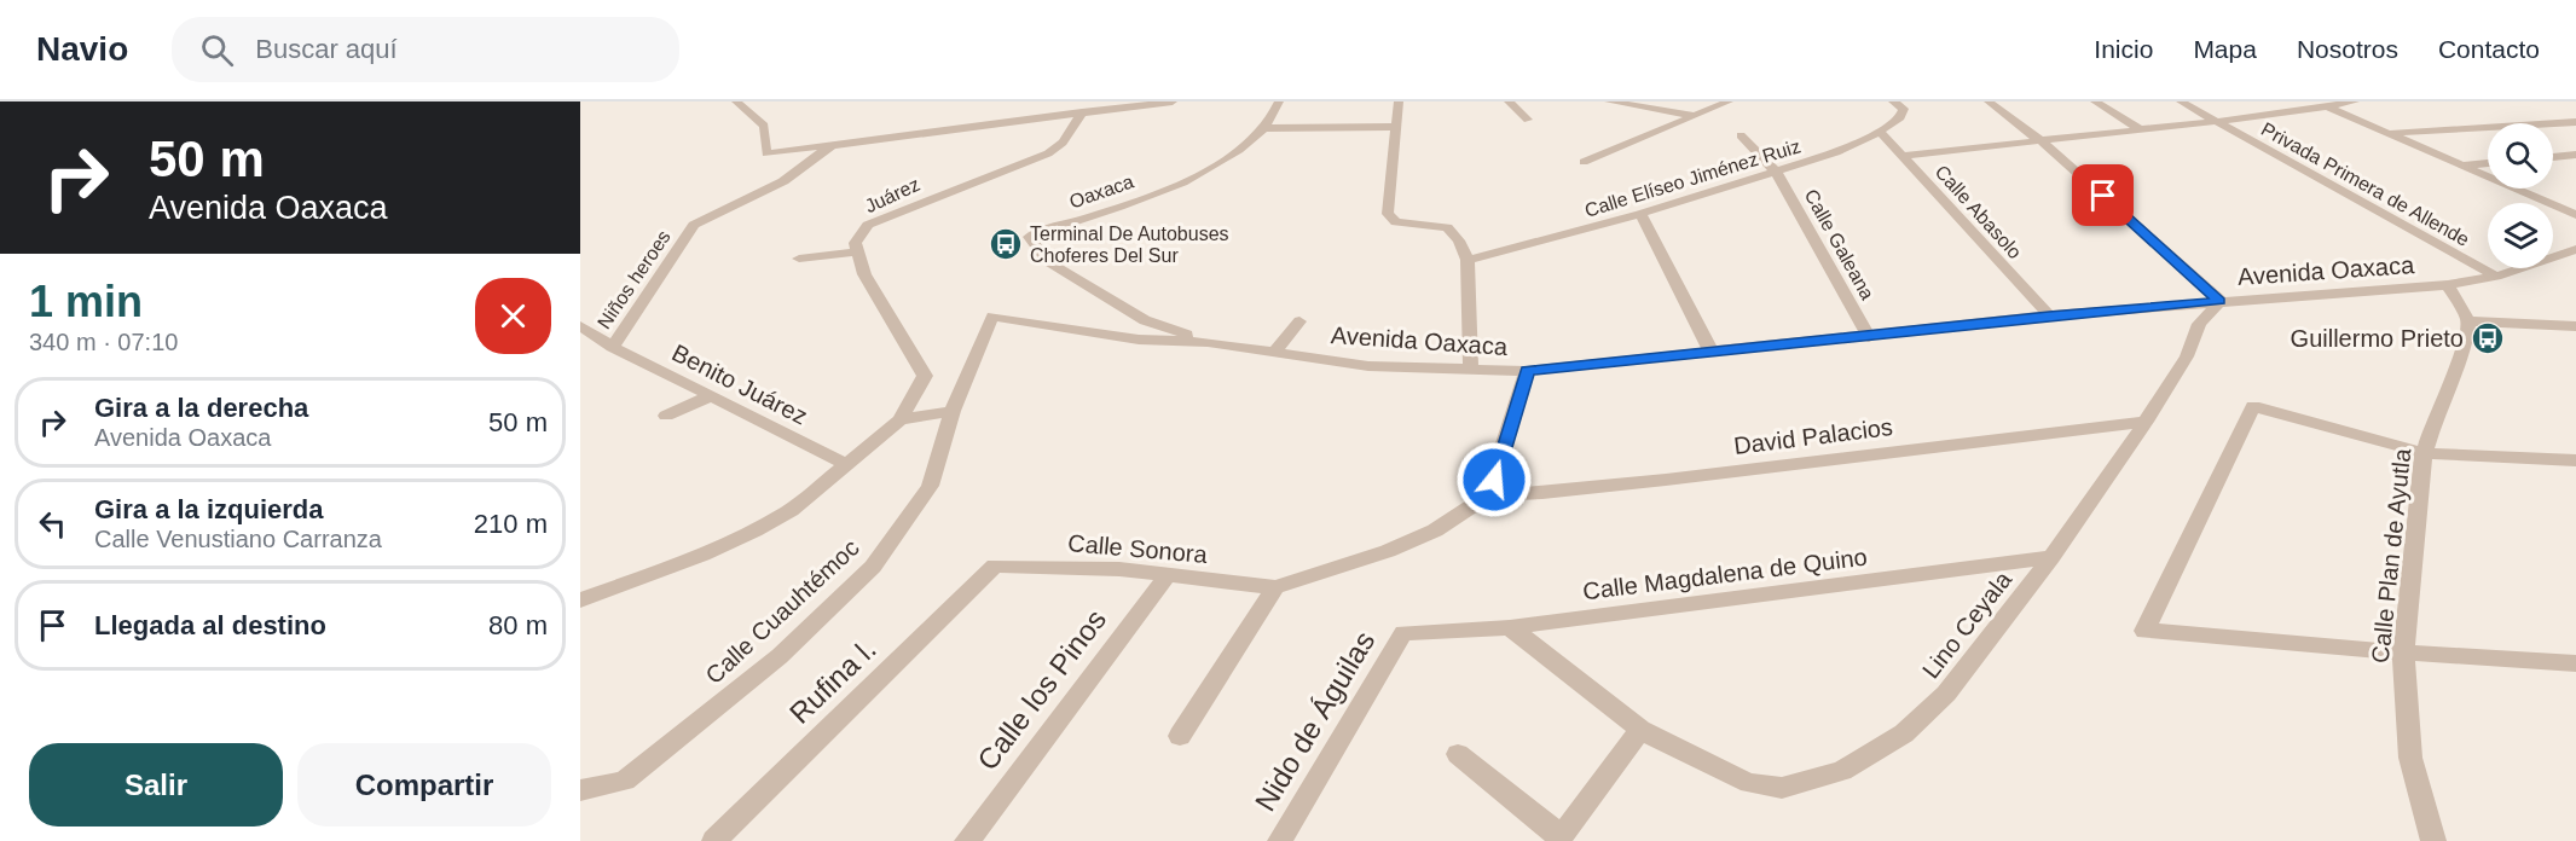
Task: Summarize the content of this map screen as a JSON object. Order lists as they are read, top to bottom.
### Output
{
  "streets": {
    "street": [
      "Calle Elíseo Jiménez Ruiz",
      "Privada Primera de Allende",
      "Oaxaca",
      "Juárez",
      "Calle Abasolo",
      "Calle Galeana",
      "Avenida Oaxaca",
      "Niños heroes",
      "Benito Juárez",
      "David Palacios",
      "Calle Sonora",
      "Calle Plan de Ayutla",
      "Calle Magdalena de Quino",
      "Calle Cuauhtémoc",
      "Lino Ceyala",
      "Rufina l.",
      "Calle los Pinos",
      "Nido de Águilas"
    ]
  },
  "crossings": [
    ["Calle Elíseo Jiménez Ruiz", "Calle Abasolo"],
    ["Calle Elíseo Jiménez Ruiz", "Calle Galeana"],
    ["Privada Primera de Allende", "Avenida Oaxaca"],
    ["Oaxaca", "Avenida Oaxaca"],
    ["Oaxaca", "Calle Cuauhtémoc"],
    ["Calle Abasolo", "Avenida Oaxaca"],
    ["Calle Galeana", "Avenida Oaxaca"],
    ["Avenida Oaxaca", "Calle Cuauhtémoc"],
    ["Avenida Oaxaca", "Lino Ceyala"],
    ["Niños heroes", "Benito Juárez"],
    ["David Palacios", "Lino Ceyala"],
    ["Calle Sonora", "Rufina l."],
    ["Calle Sonora", "Calle los Pinos"],
    ["Calle Magdalena de Quino", "Lino Ceyala"],
    ["Calle Magdalena de Quino", "Nido de Águilas"]
  ],
  "places": {
    "bus stop": ["Terminal De Autobuses Choferes Del Sur", "Guillermo Prieto"]
  },
  "page": {
    "header": "Navio",
    "search": "Buscar aquí",
    "nav": [
      "Inicio",
      "Mapa",
      "Nosotros",
      "Contacto"
    ],
    "turn": ["50 m", "Avenida Oaxaca"],
    "heading": ["1 min", "340 m · 07:10"],
    "list": [
      {
        "name": "Gira a la derecha",
        "note": "Avenida Oaxaca",
        "value": "50 m"
      },
      {
        "name": "Gira a la izquierda",
        "note": "Calle Venustiano Carranza",
        "value": "210 m"
      },
      {
        "name": "Llegada al destino",
        "value": "80 m"
      }
    ],
    "buttons": ["Salir", "Compartir"]
  }
}
